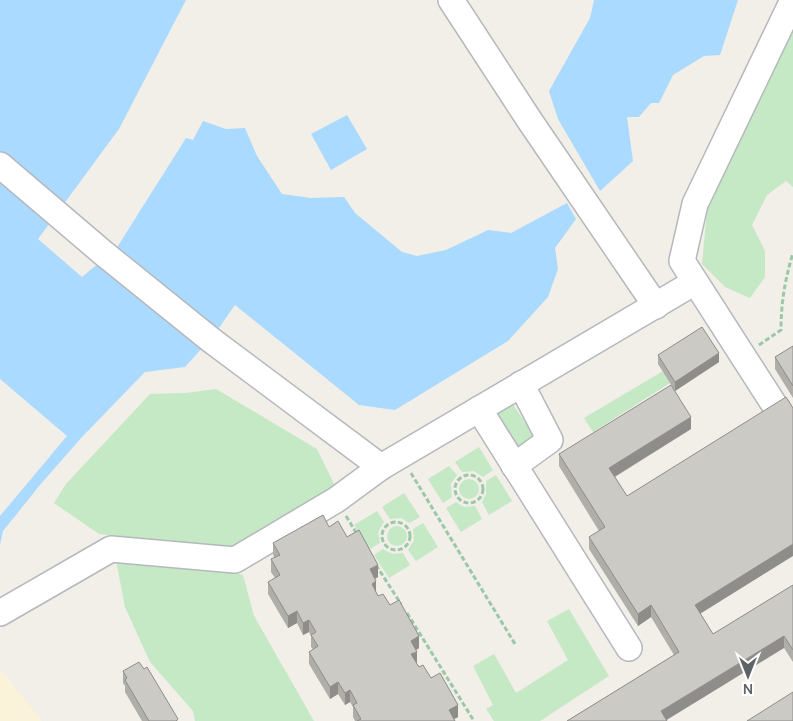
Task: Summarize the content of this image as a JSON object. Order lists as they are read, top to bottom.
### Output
{
  "north": "bottom"
}
